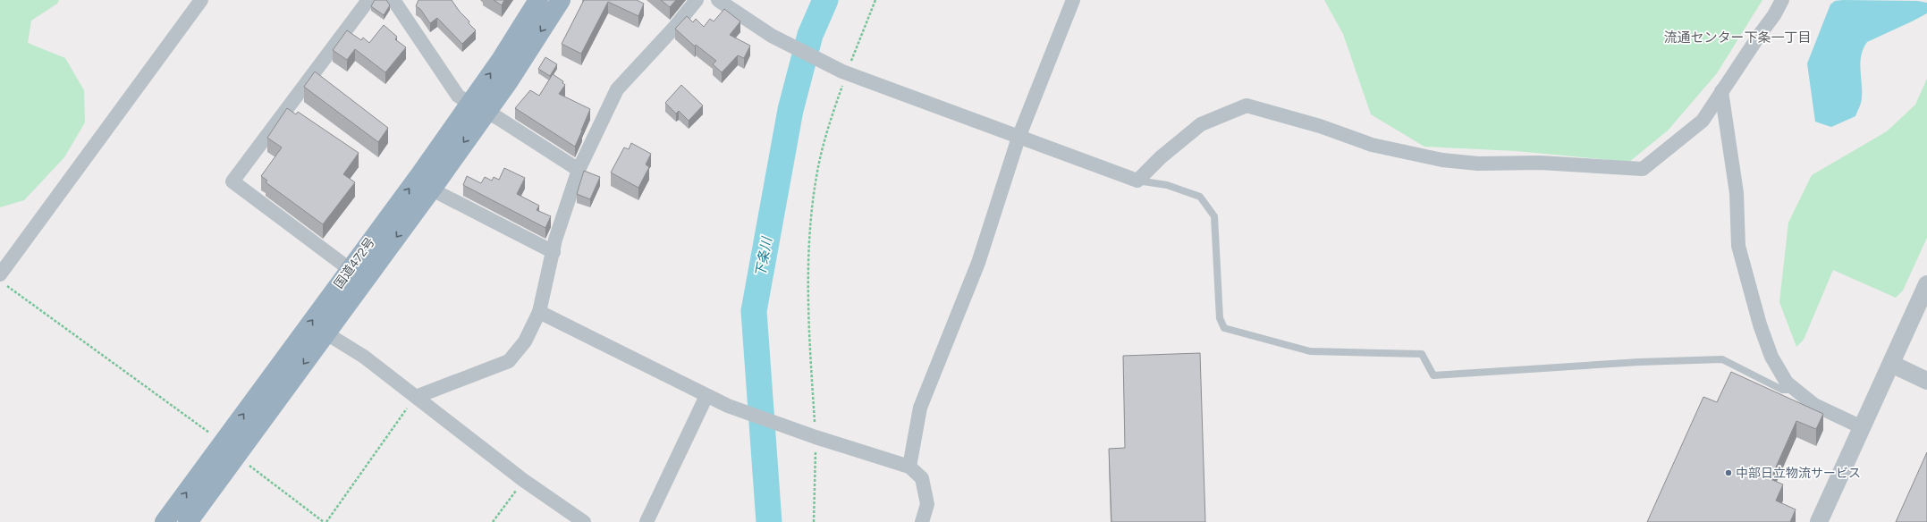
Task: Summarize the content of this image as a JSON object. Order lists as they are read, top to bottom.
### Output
{
  "streets": {
    "highway": ["国道472号"]
  },
  "districts": ["流通センター下条一丁目"],
  "water": ["下条川"],
  "places": ["中部日立物流サービス"]
}
